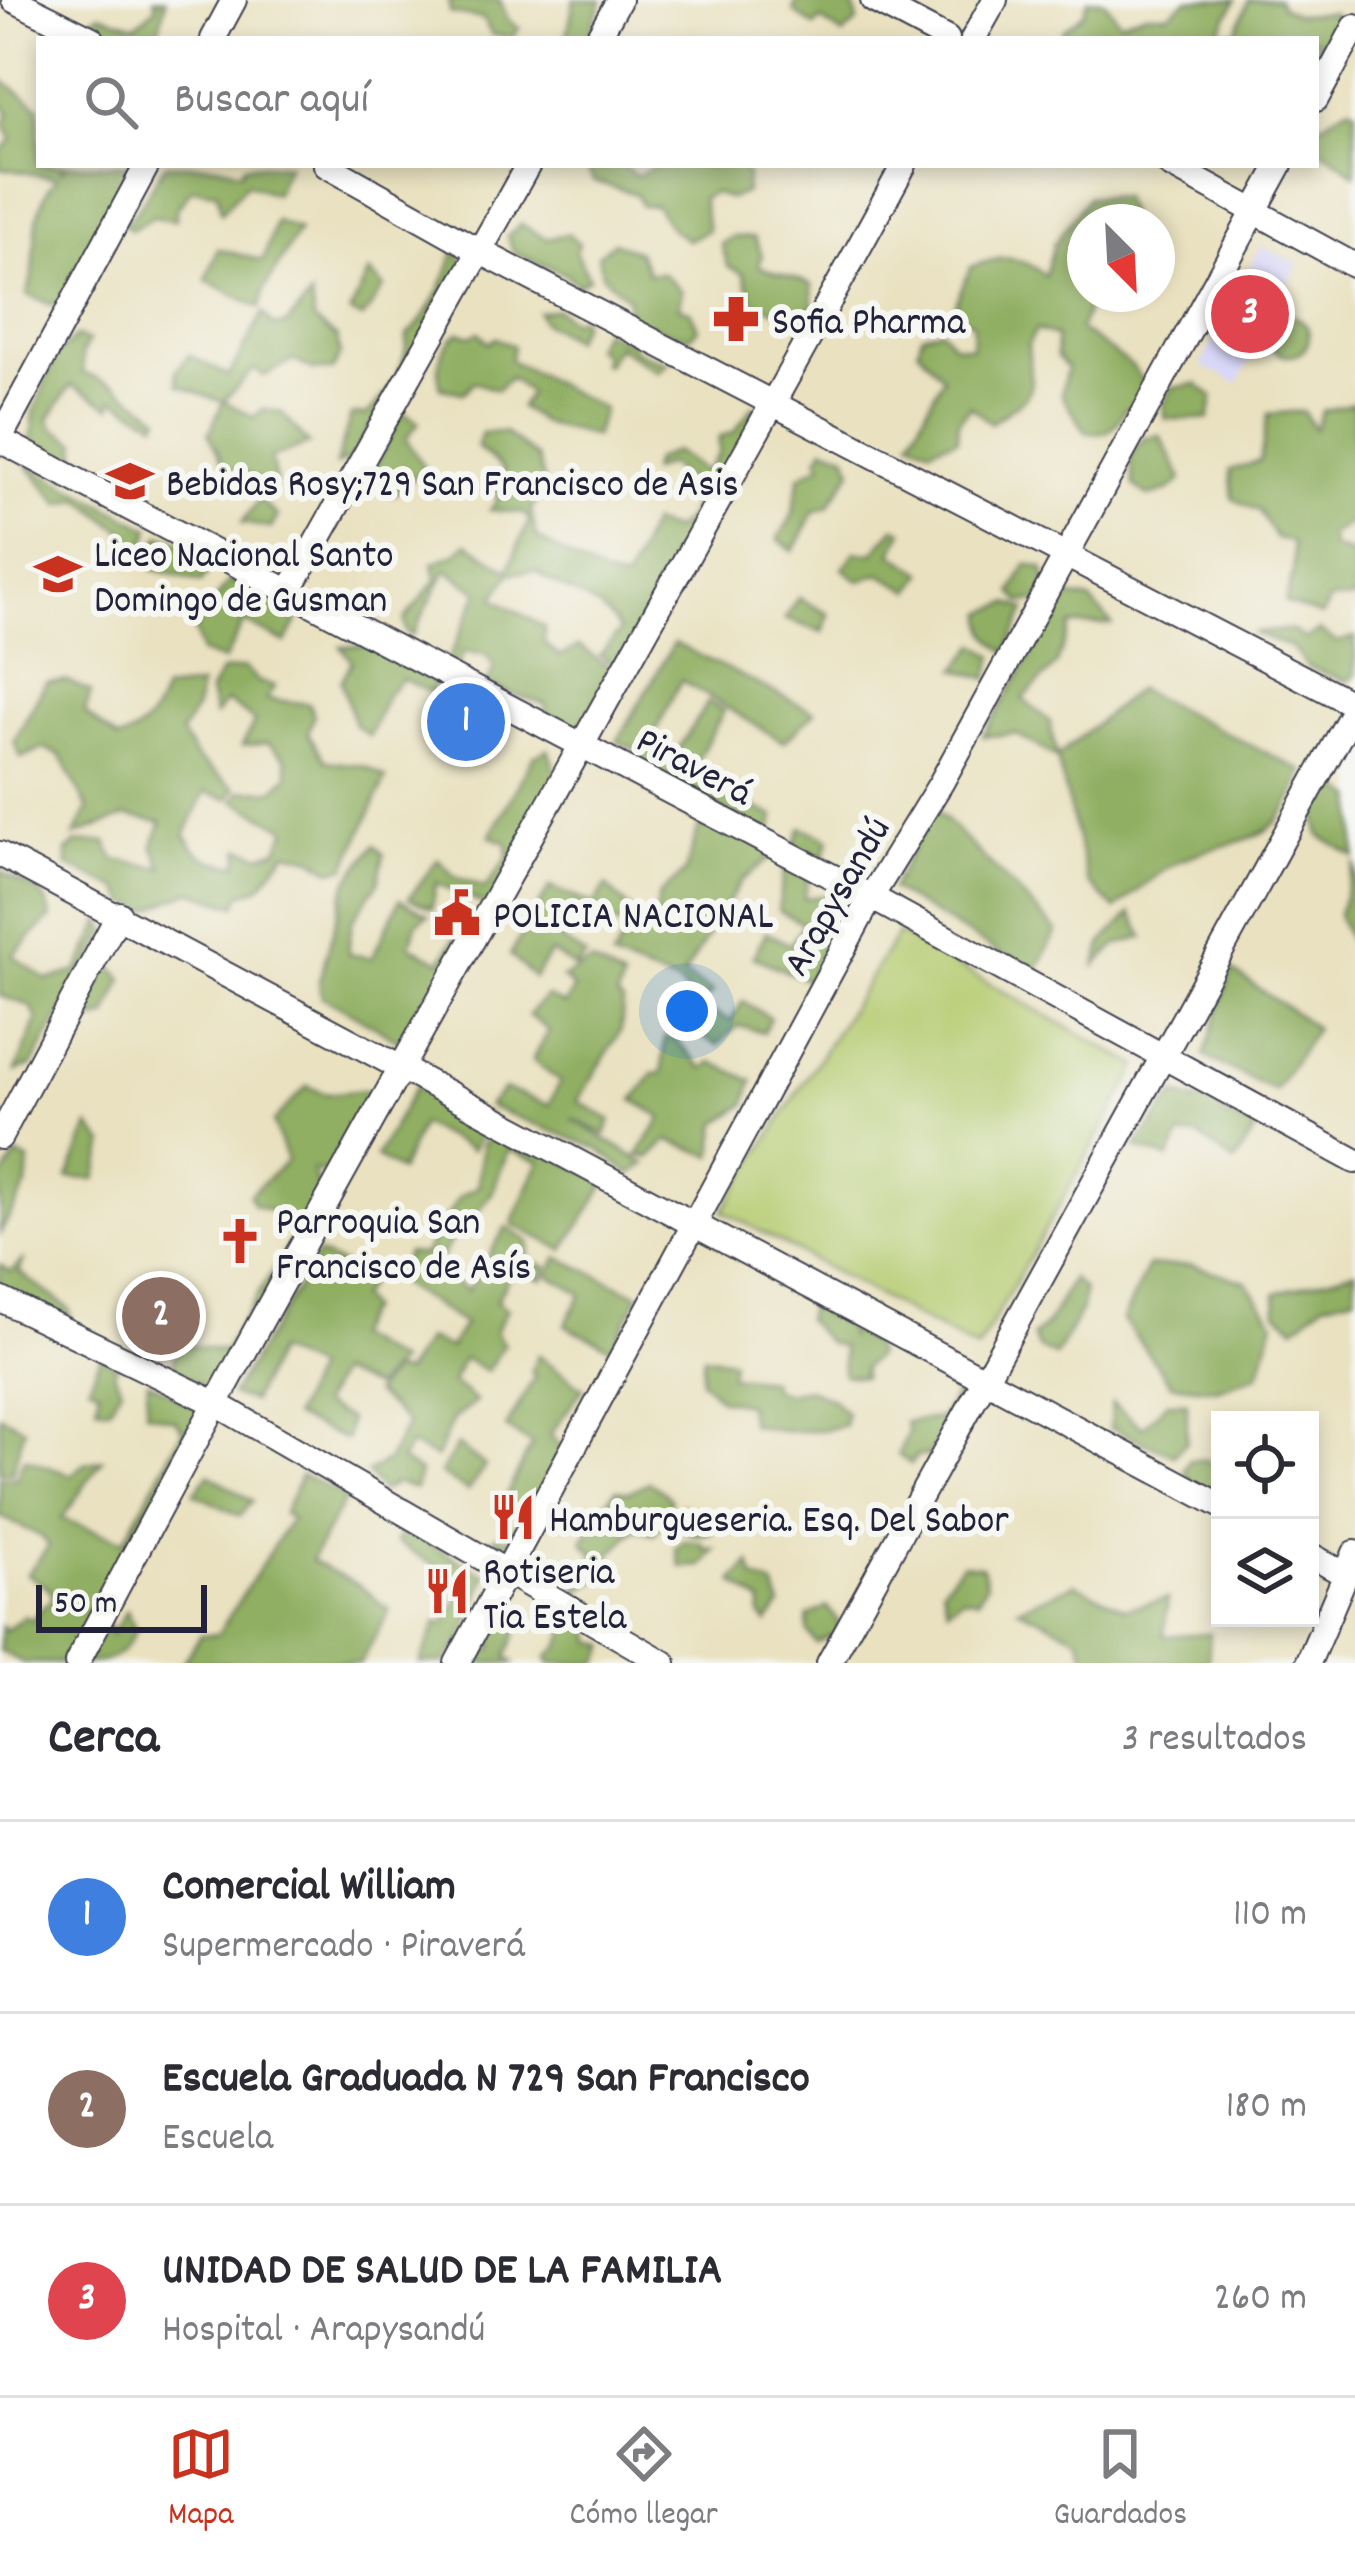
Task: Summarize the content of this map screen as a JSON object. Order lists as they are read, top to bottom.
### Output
{
  "streets": {
    "street": ["Piraverá", "Arapysandú"]
  },
  "crossings": [
    ["Piraverá", "Arapysandú"]
  ],
  "places": {
    "pharmacy": ["Sofia Pharma"],
    "school or university": ["Bebidas Rosy;729 San Francisco de Asis", "Liceo Nacional Santo Domingo de Gusman"],
    "public building": ["POLICIA NACIONAL"],
    "church": ["Parroquia San Francisco de Asís"],
    "restaurant": ["Hamburgueseria. Esq. Del Sabor", "Rotiseria Tia Estela"]
  },
  "scale_bar": "50 m",
  "north": "bottom right",
  "page": {
    "search": "Buscar aquí",
    "pins": ["3", "1", "2"],
    "scale": "50 m",
    "heading": ["Cerca", "3 resultados"],
    "list": [
      {
        "mark": "1",
        "name": "Comercial William",
        "note": "Supermercado · Piraverá",
        "value": "110 m"
      },
      {
        "mark": "2",
        "name": "Escuela Graduada N 729 San Francisco",
        "note": "Escuela",
        "value": "180 m"
      },
      {
        "mark": "3",
        "name": "UNIDAD DE SALUD DE LA FAMILIA",
        "note": "Hospital · Arapysandú",
        "value": "260 m"
      }
    ],
    "nav": ["Mapa", "Cómo llegar", "Guardados"]
  }
}
